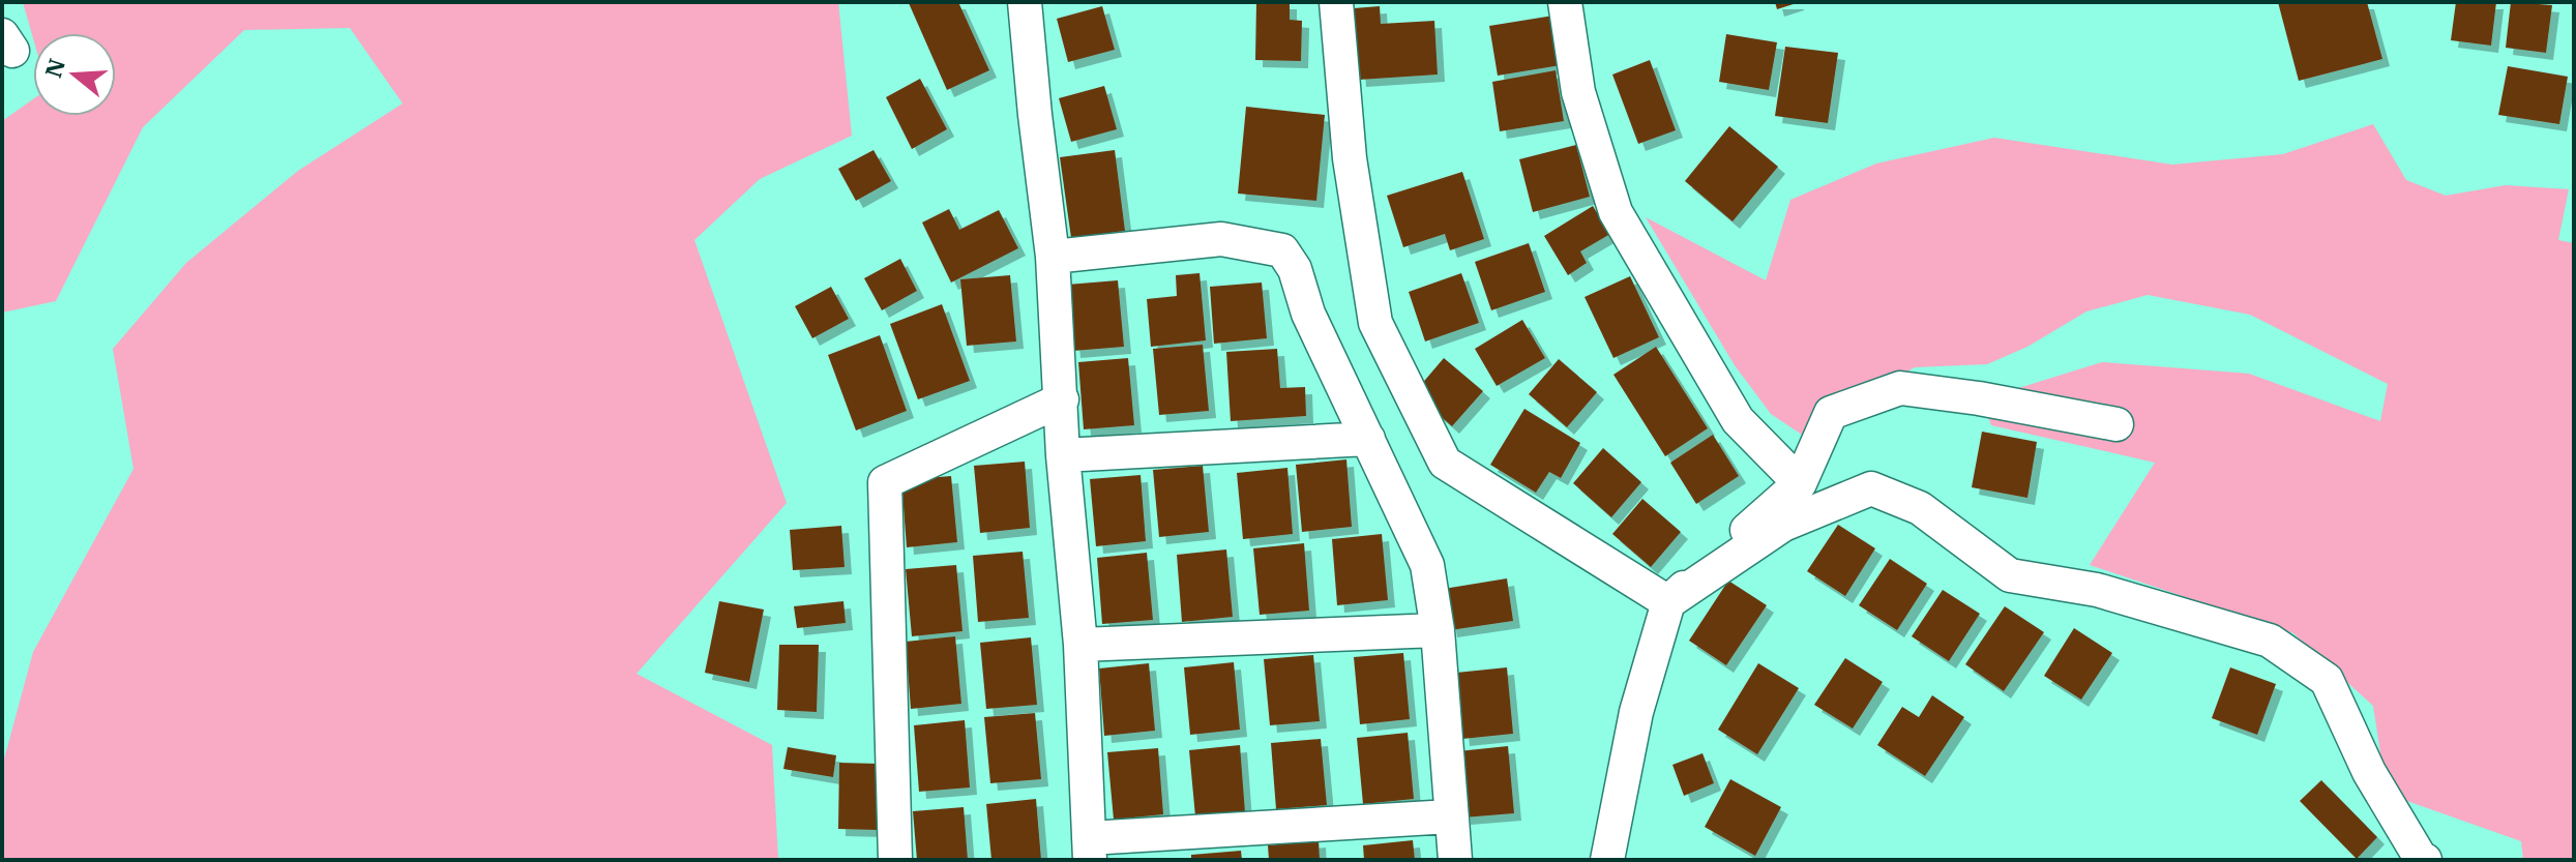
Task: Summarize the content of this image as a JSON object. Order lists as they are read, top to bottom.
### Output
{
  "north": "left"
}
